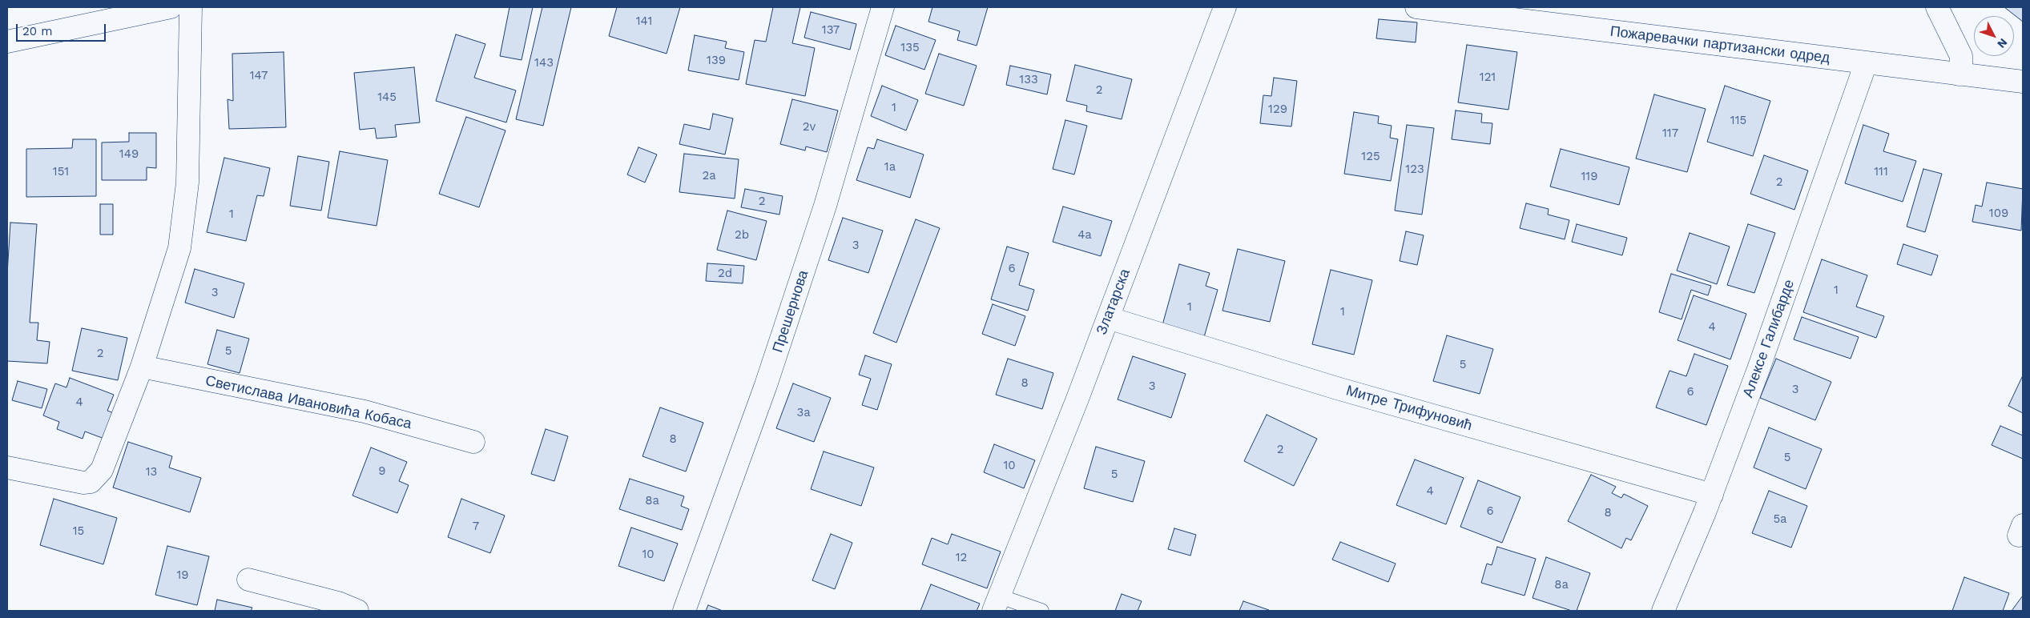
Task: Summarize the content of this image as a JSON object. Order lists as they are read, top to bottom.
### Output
{
  "streets": {
    "street": [
      "Пожаревачки партизански одред",
      "Златарска",
      "Прешернова",
      "Алексе Галибарде",
      "Светислава Ивановића Кобаса",
      "Митре Трифуновић"
    ]
  },
  "crossings": [
    ["Пожаревачки партизански одред", "Алексе Галибарде"],
    ["Златарска", "Митре Трифуновић"],
    ["Алексе Галибарде", "Митре Трифуновић"]
  ],
  "house_numbers": [
    "141",
    "137",
    "135",
    "139",
    "143",
    "147",
    "121",
    "133",
    "2",
    "145",
    "1",
    "129",
    "115",
    "2v",
    "117",
    "149",
    "125",
    "1a",
    "123",
    "151",
    "111",
    "2a",
    "119",
    "2",
    "2",
    "109",
    "1",
    "2b",
    "4a",
    "3",
    "6",
    "2d",
    "1",
    "3",
    "1",
    "1",
    "4",
    "5",
    "2",
    "5",
    "8",
    "3",
    "3",
    "6",
    "4",
    "3a",
    "8",
    "2",
    "5",
    "10",
    "9",
    "13",
    "5",
    "4",
    "8a",
    "6",
    "8",
    "5a",
    "7",
    "15",
    "10",
    "12",
    "19",
    "8a"
  ],
  "scale_bar": "20 m",
  "north": "bottom right"
}
